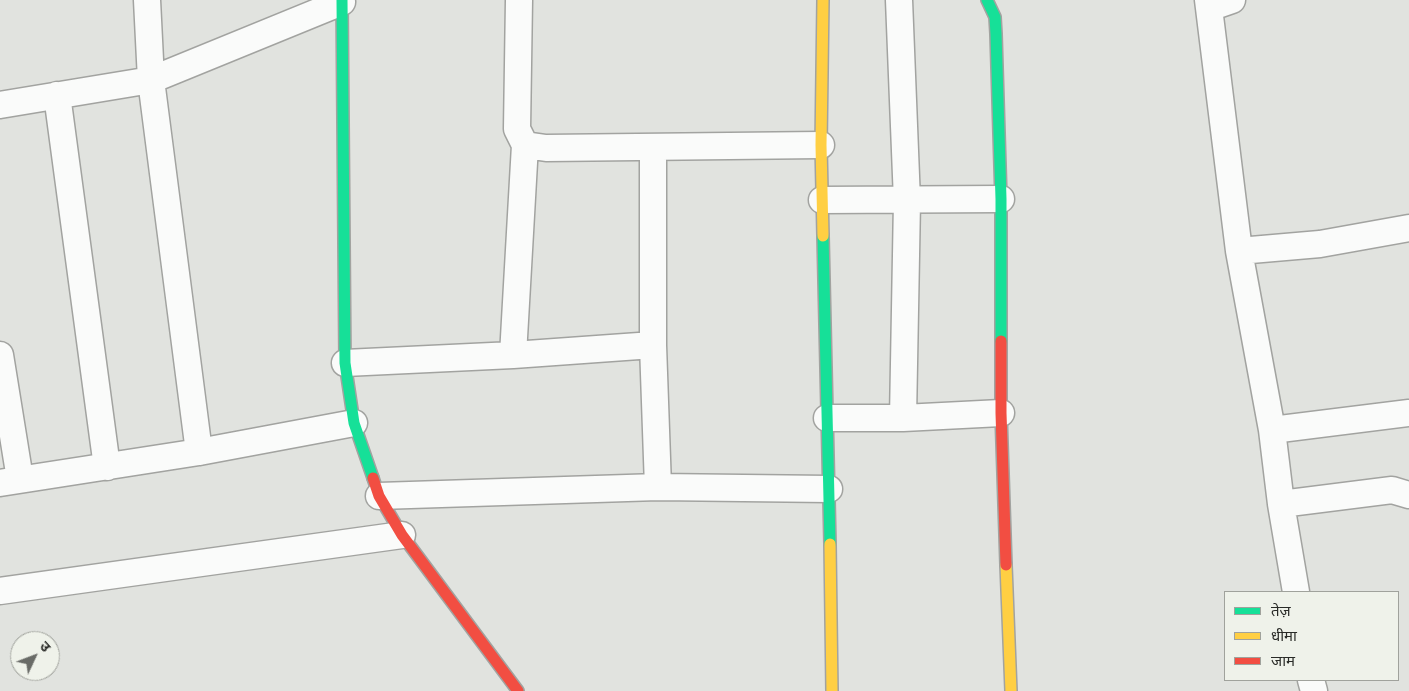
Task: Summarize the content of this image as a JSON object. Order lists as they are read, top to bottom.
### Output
{
  "legend": ["तेज़", "धीमा", "जाम"],
  "north": "top right"
}
